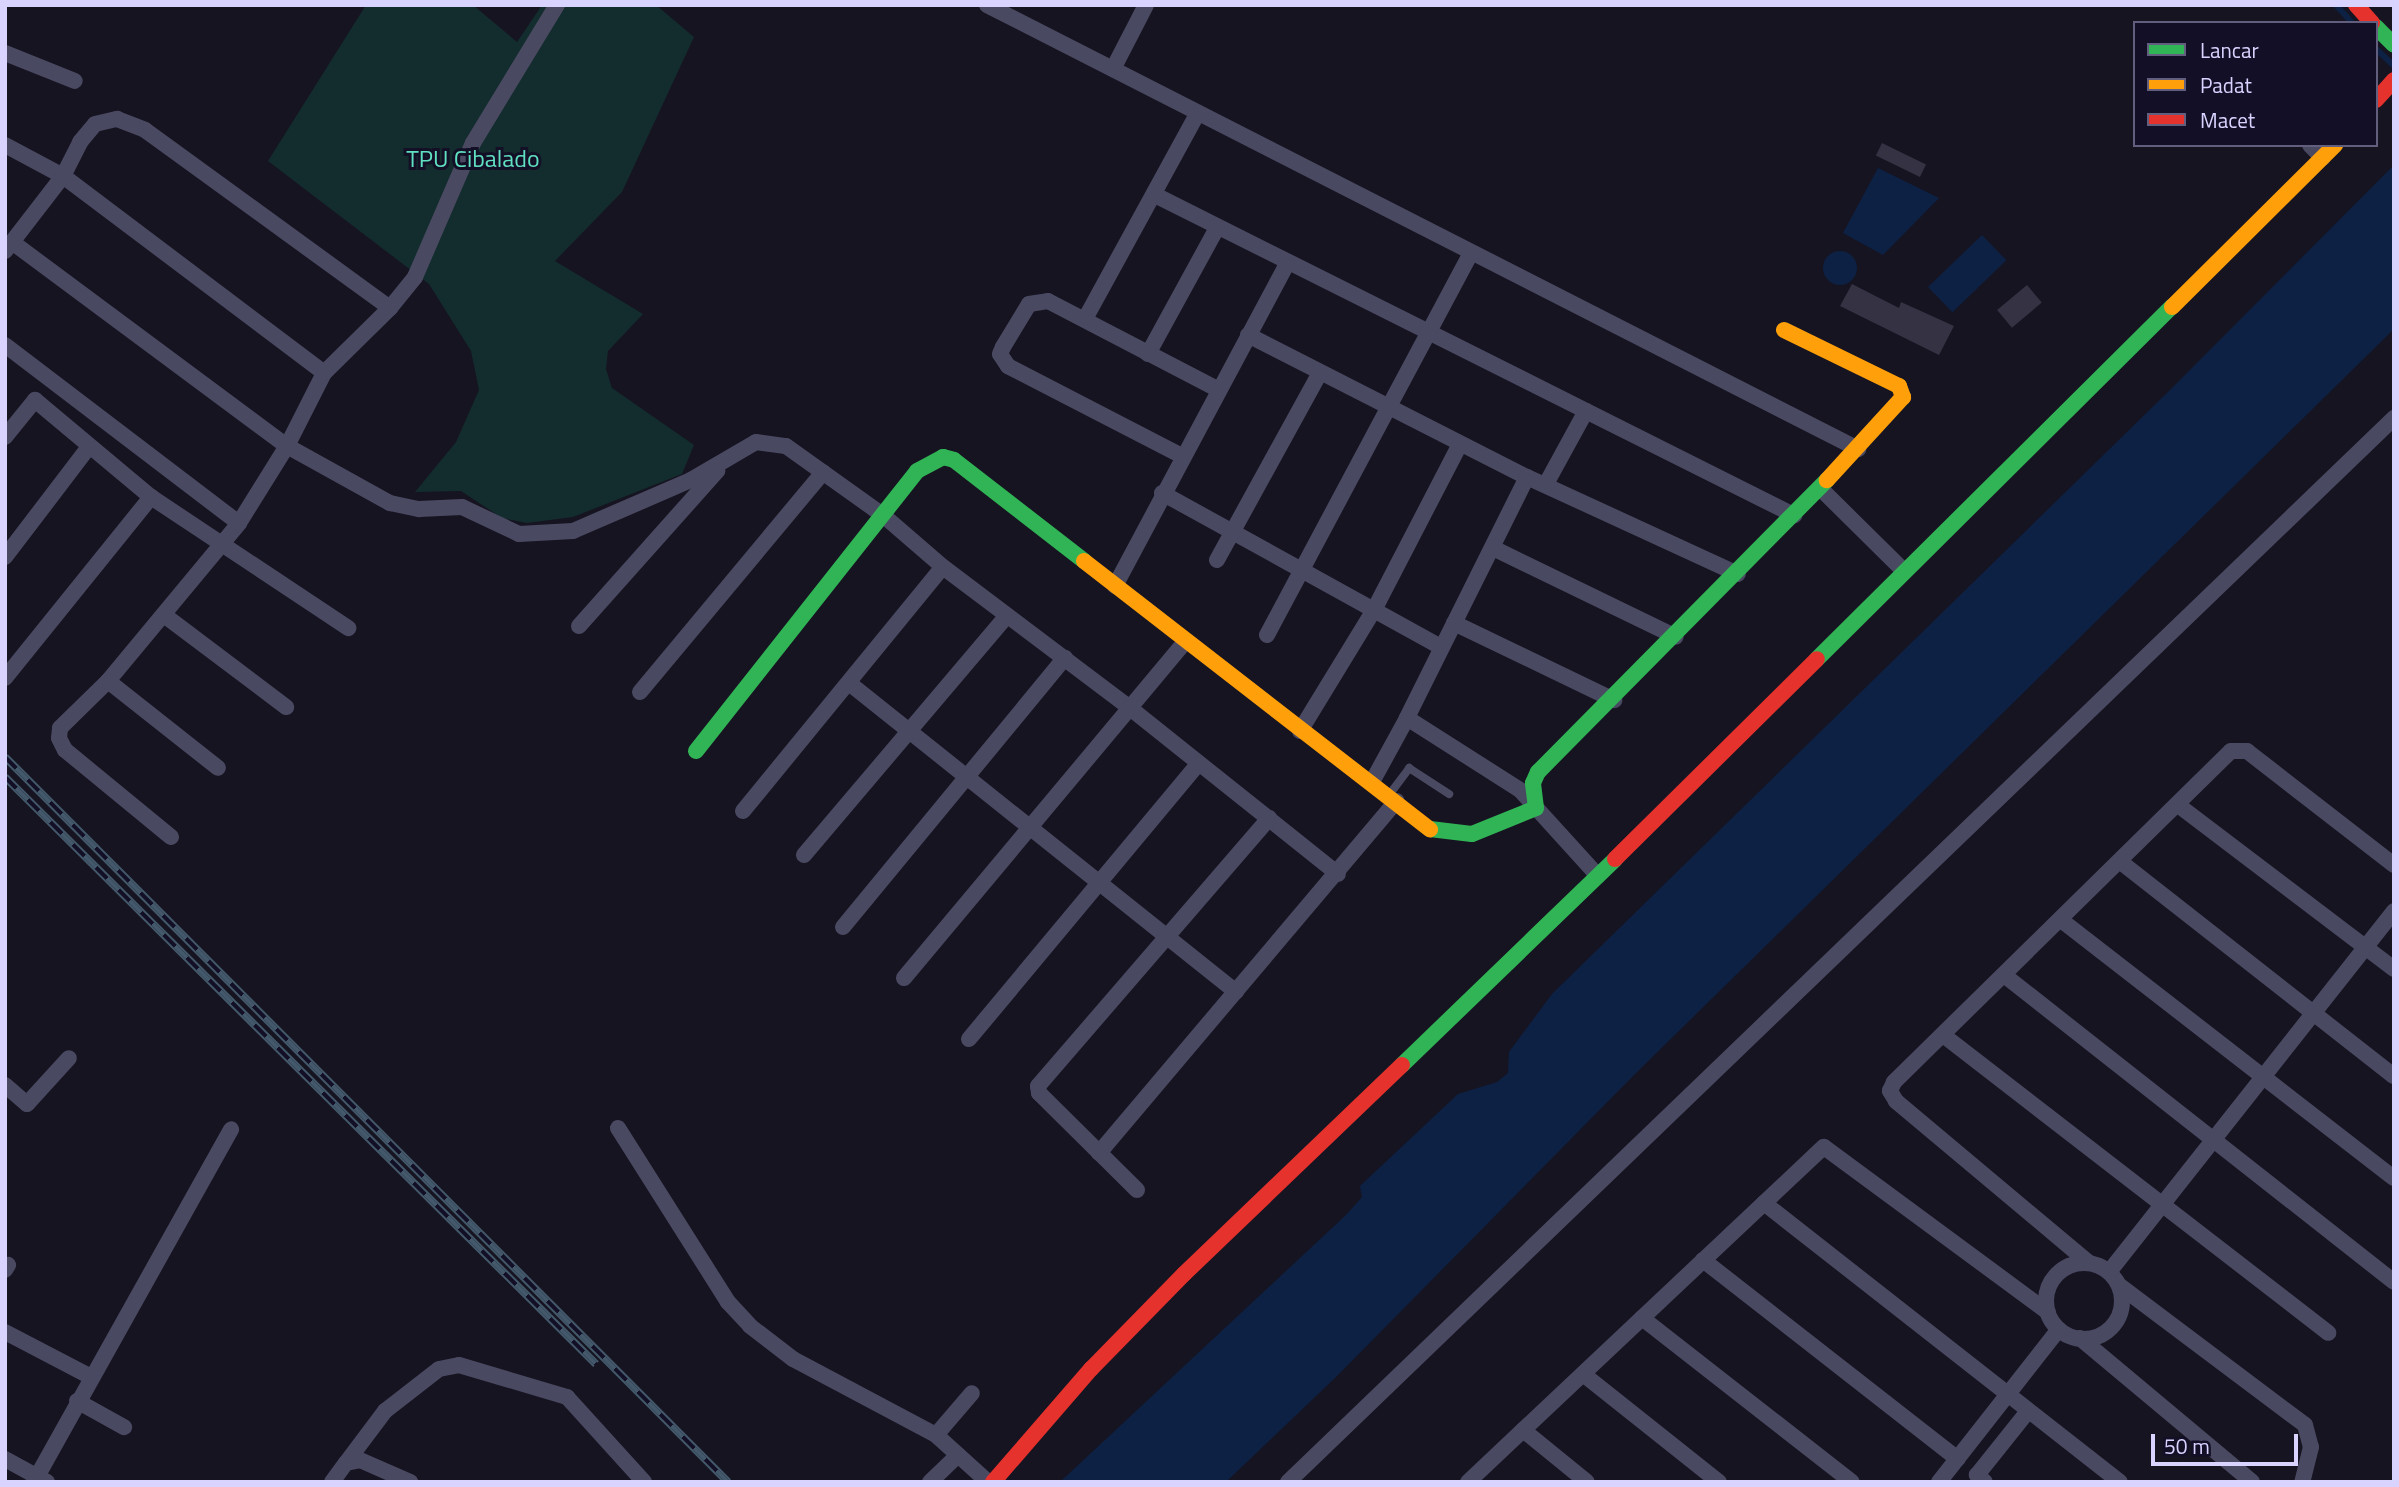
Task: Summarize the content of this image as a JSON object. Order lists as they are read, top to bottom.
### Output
{
  "parks": ["TPU Cibalado"],
  "legend": ["Lancar", "Padat", "Macet"],
  "scale_bar": "50 m"
}
